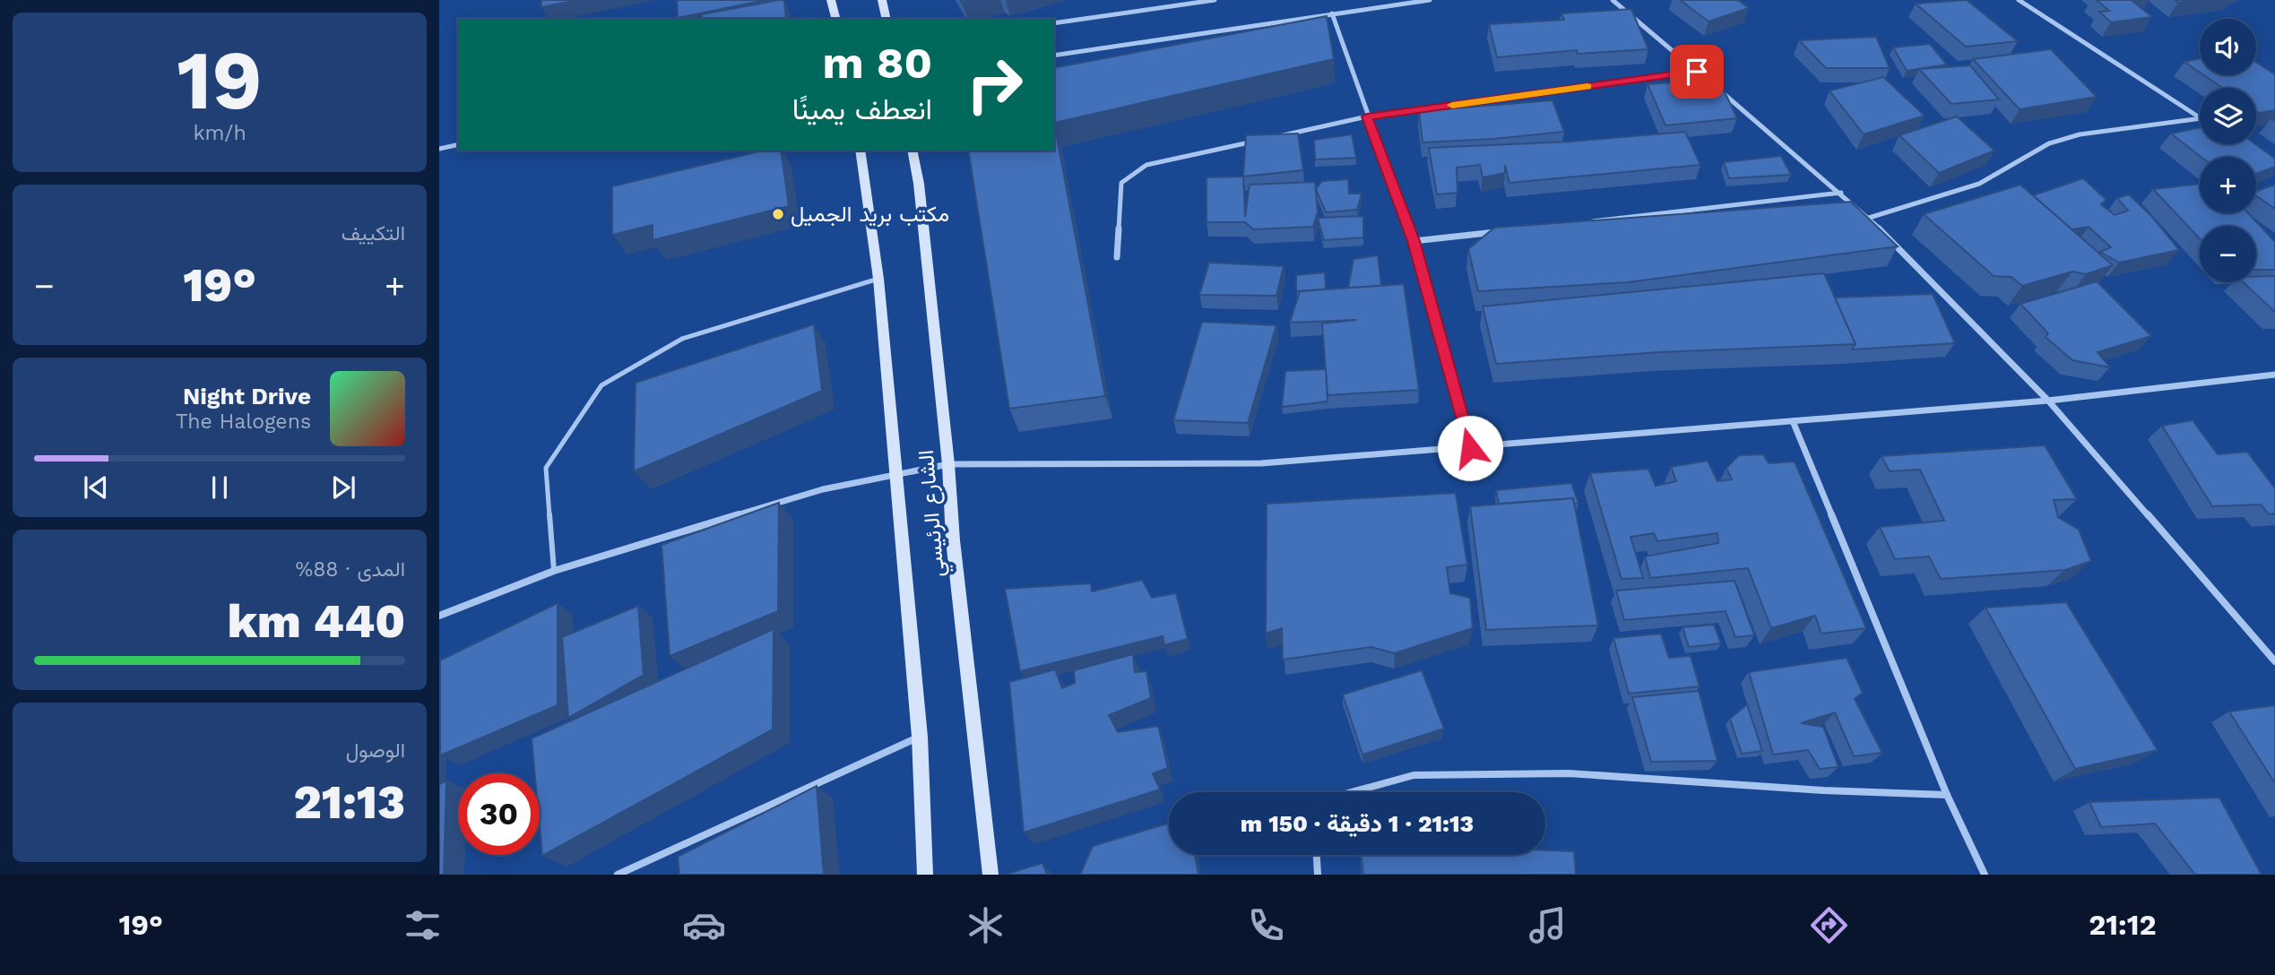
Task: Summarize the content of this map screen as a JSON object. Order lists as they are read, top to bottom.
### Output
{
  "streets": {
    "street": ["الشارع الرئيسي"]
  },
  "places": ["مكتب بريد الجميل"],
  "page": {
    "tile": [
      ["19", "km/h"],
      "التكييف",
      ["المدى · 88%", "440 km"],
      ["الوصول", "21:13"]
    ],
    "map_buttons": ["+", "−"],
    "turn": ["80 m", "انعطف يمينًا"],
    "heat": ["−", "19°", "+"],
    "song": ["Night Drive", "The Halogens"],
    "limit": "30",
    "trip": "21:13 · 1 دقيقة · 150 m",
    "tabs": ["21:12", "19°"]
  }
}
